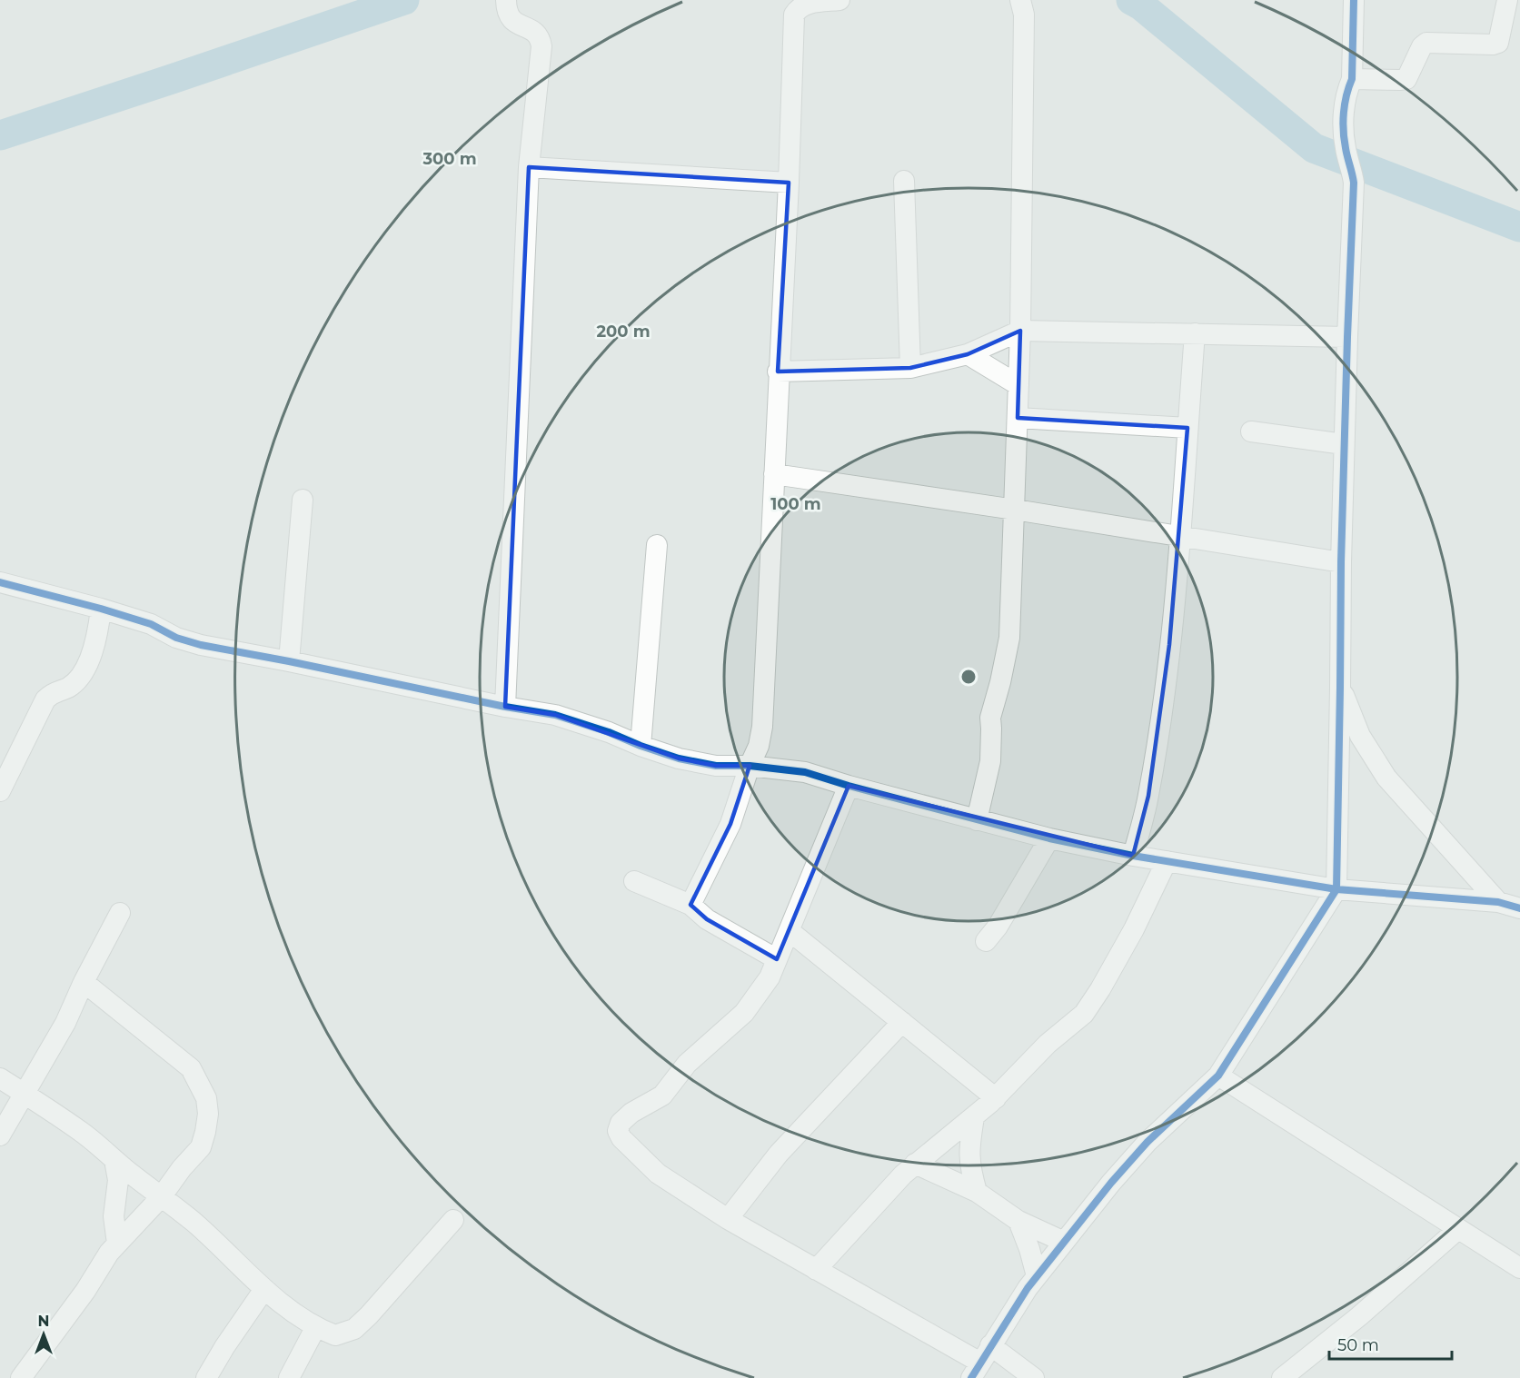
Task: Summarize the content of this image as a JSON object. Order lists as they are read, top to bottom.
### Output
{
  "scale_bar": "50 m",
  "north": "top",
  "rings": ["300 m", "200 m", "100 m"]
}
